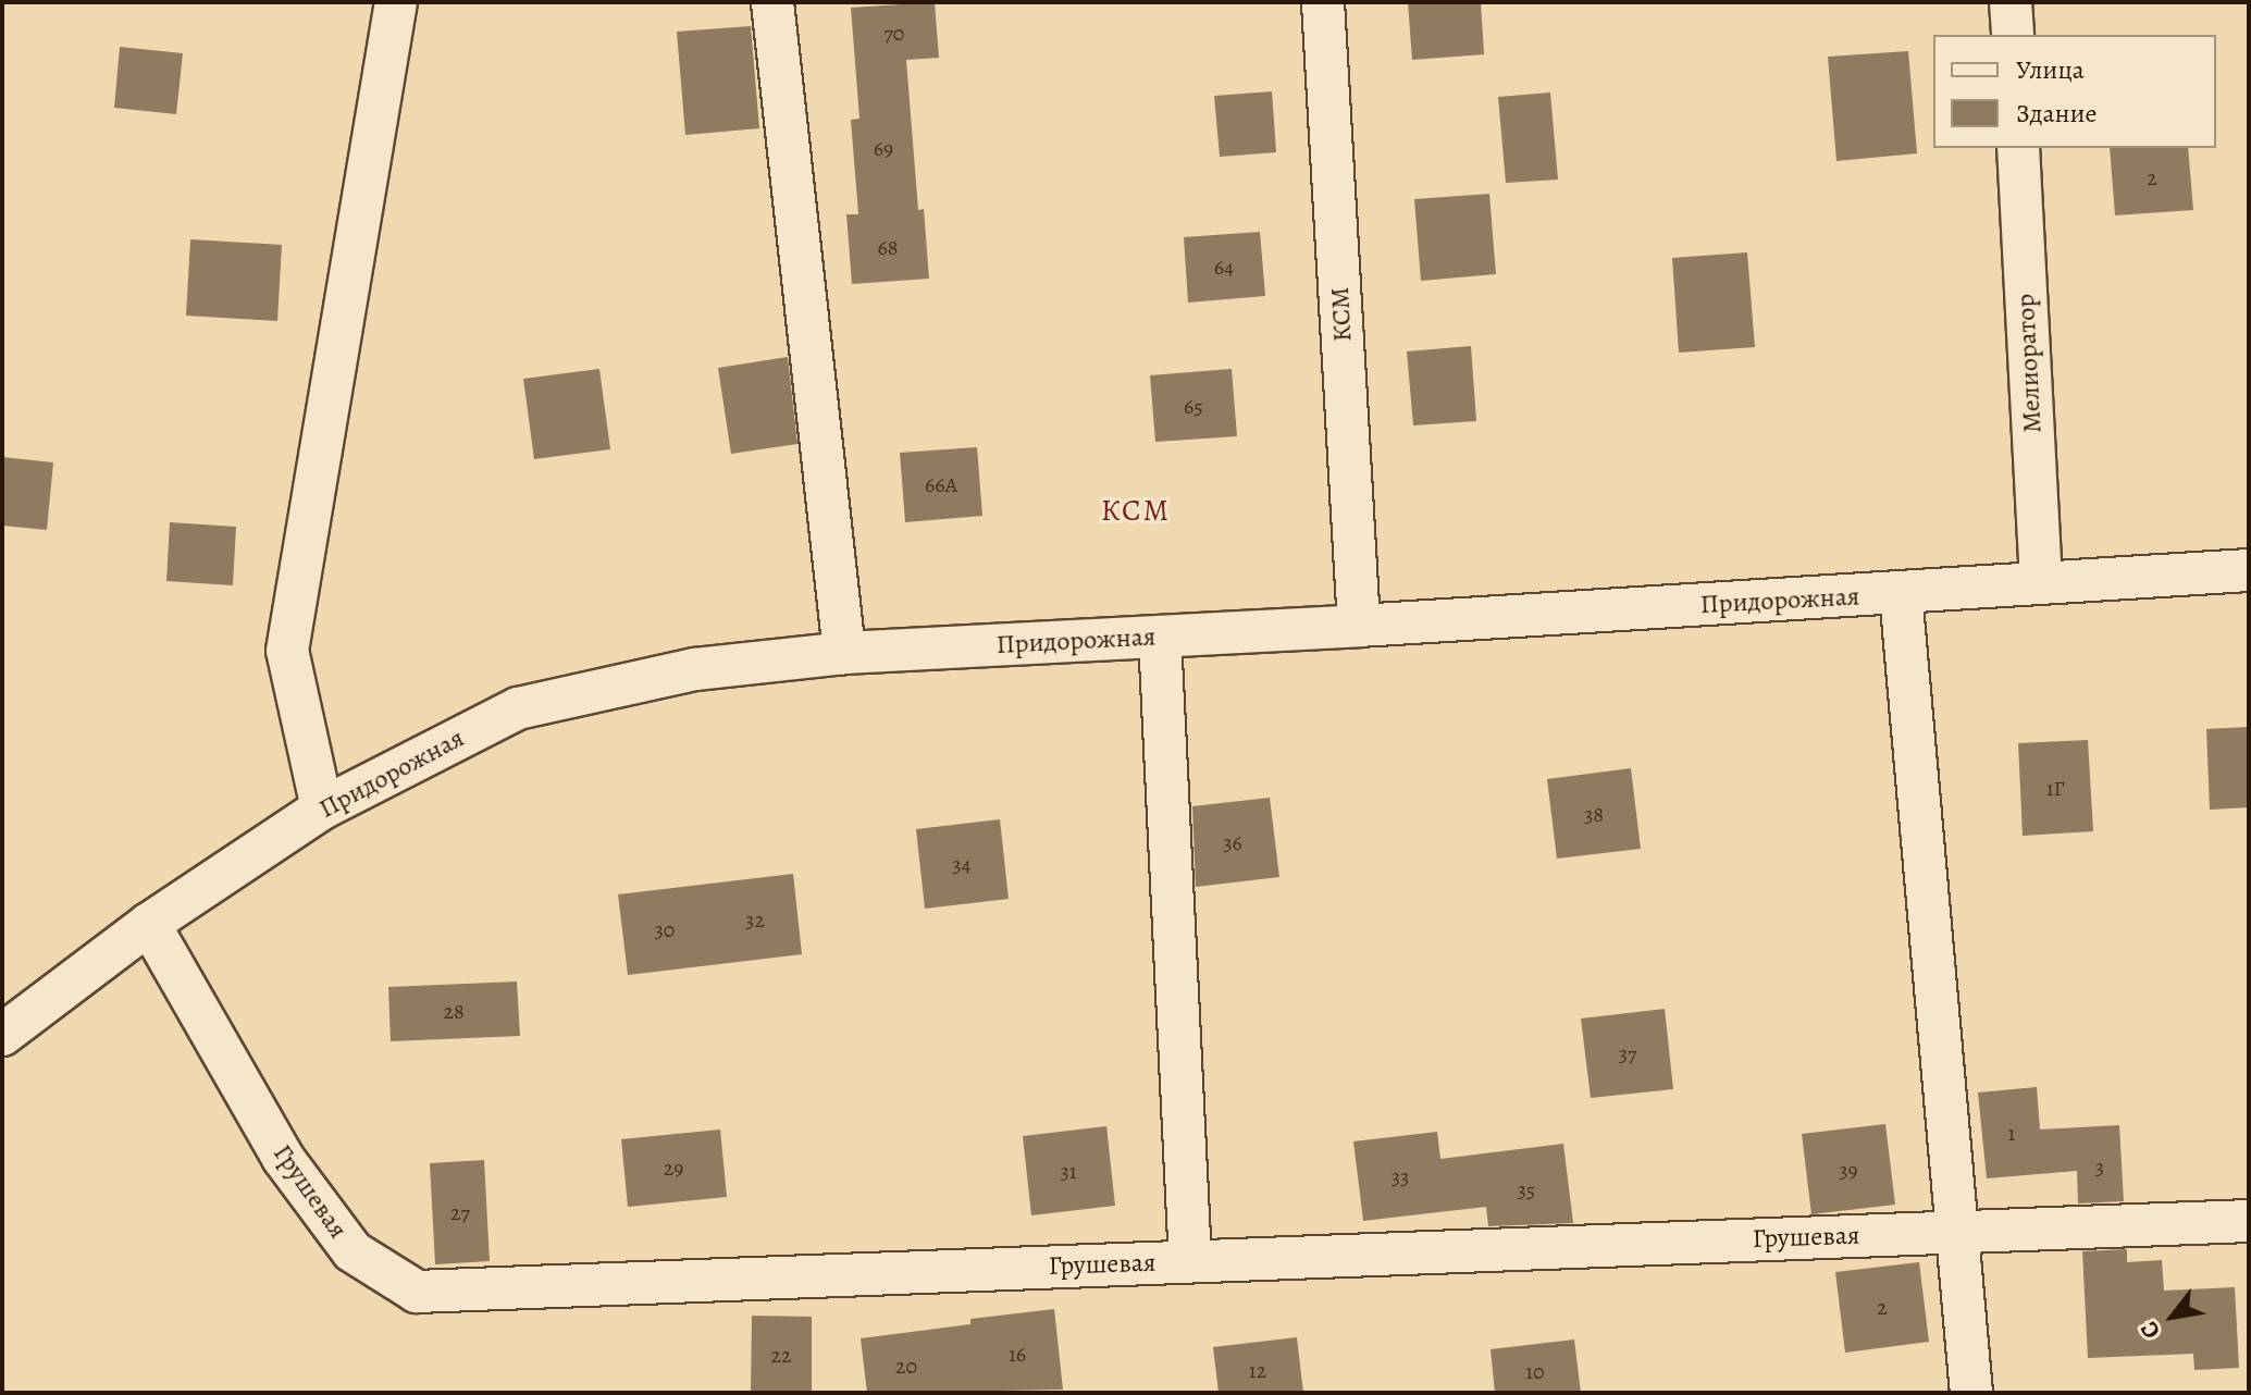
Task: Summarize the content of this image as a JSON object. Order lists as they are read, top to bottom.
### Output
{
  "streets": {
    "street": [
      "КСМ",
      "Мелиоратор",
      "Придорожная",
      "Грушевая"
    ]
  },
  "crossings": [
    ["КСМ", "Придорожная"],
    ["Мелиоратор", "Придорожная"],
    ["Придорожная", "Грушевая"]
  ],
  "districts": ["КСМ"],
  "house_numbers": [
    "70",
    "69",
    "2",
    "68",
    "64",
    "65",
    "66А",
    "1Г",
    "38",
    "36",
    "34",
    "32",
    "30",
    "28",
    "37",
    "1",
    "3",
    "29",
    "39",
    "31",
    "33",
    "35",
    "27",
    "2",
    "16",
    "22",
    "20",
    "12",
    "10"
  ],
  "legend": ["Улица", "Здание"],
  "north": "bottom left"
}
